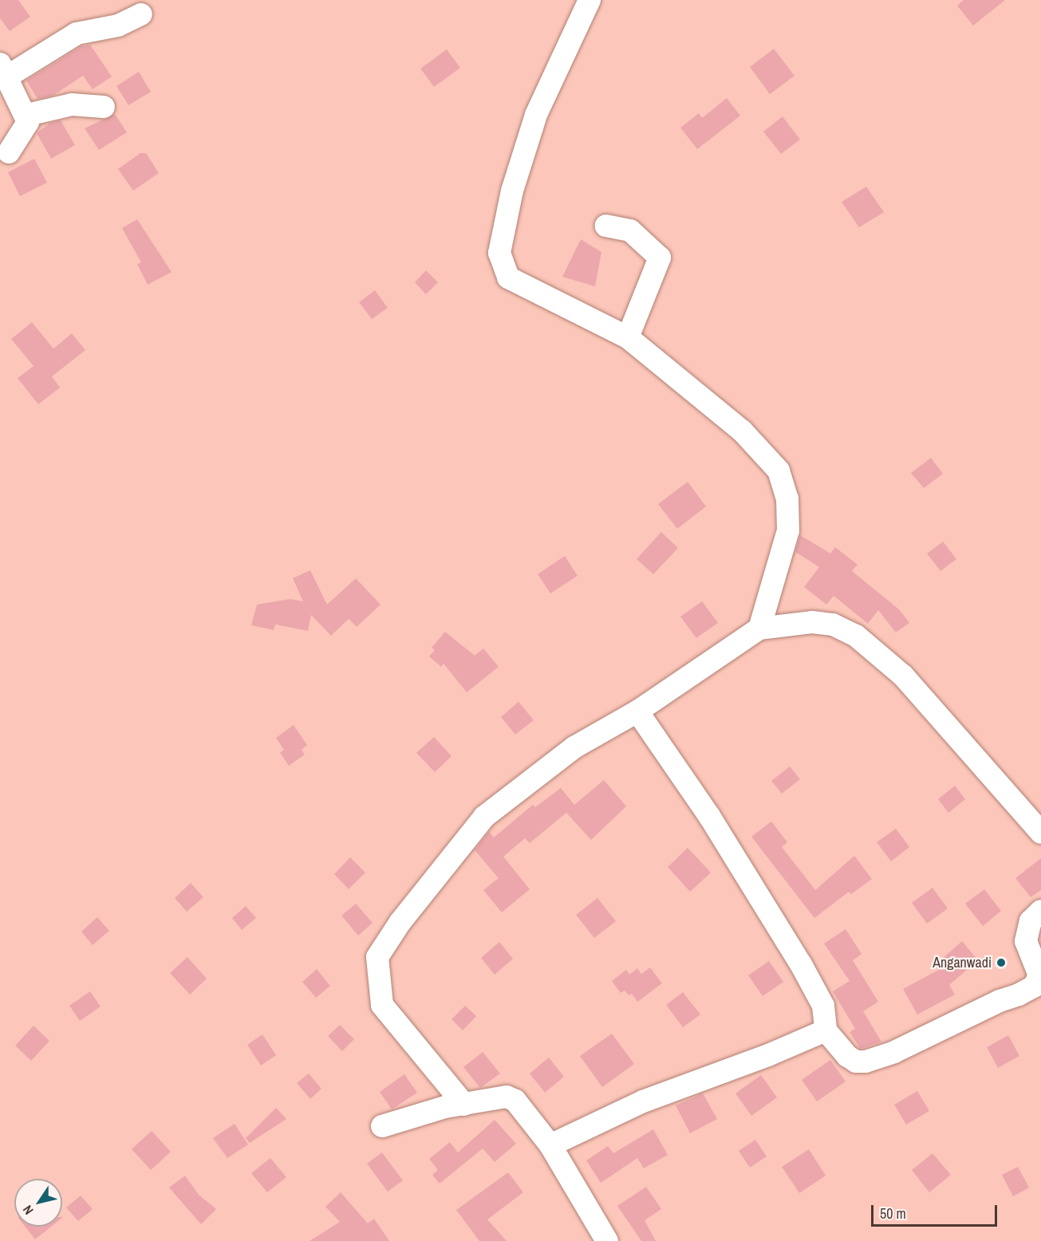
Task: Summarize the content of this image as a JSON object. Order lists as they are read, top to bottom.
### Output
{
  "places": ["Anganwadi"],
  "scale_bar": "50 m",
  "north": "bottom left"
}
